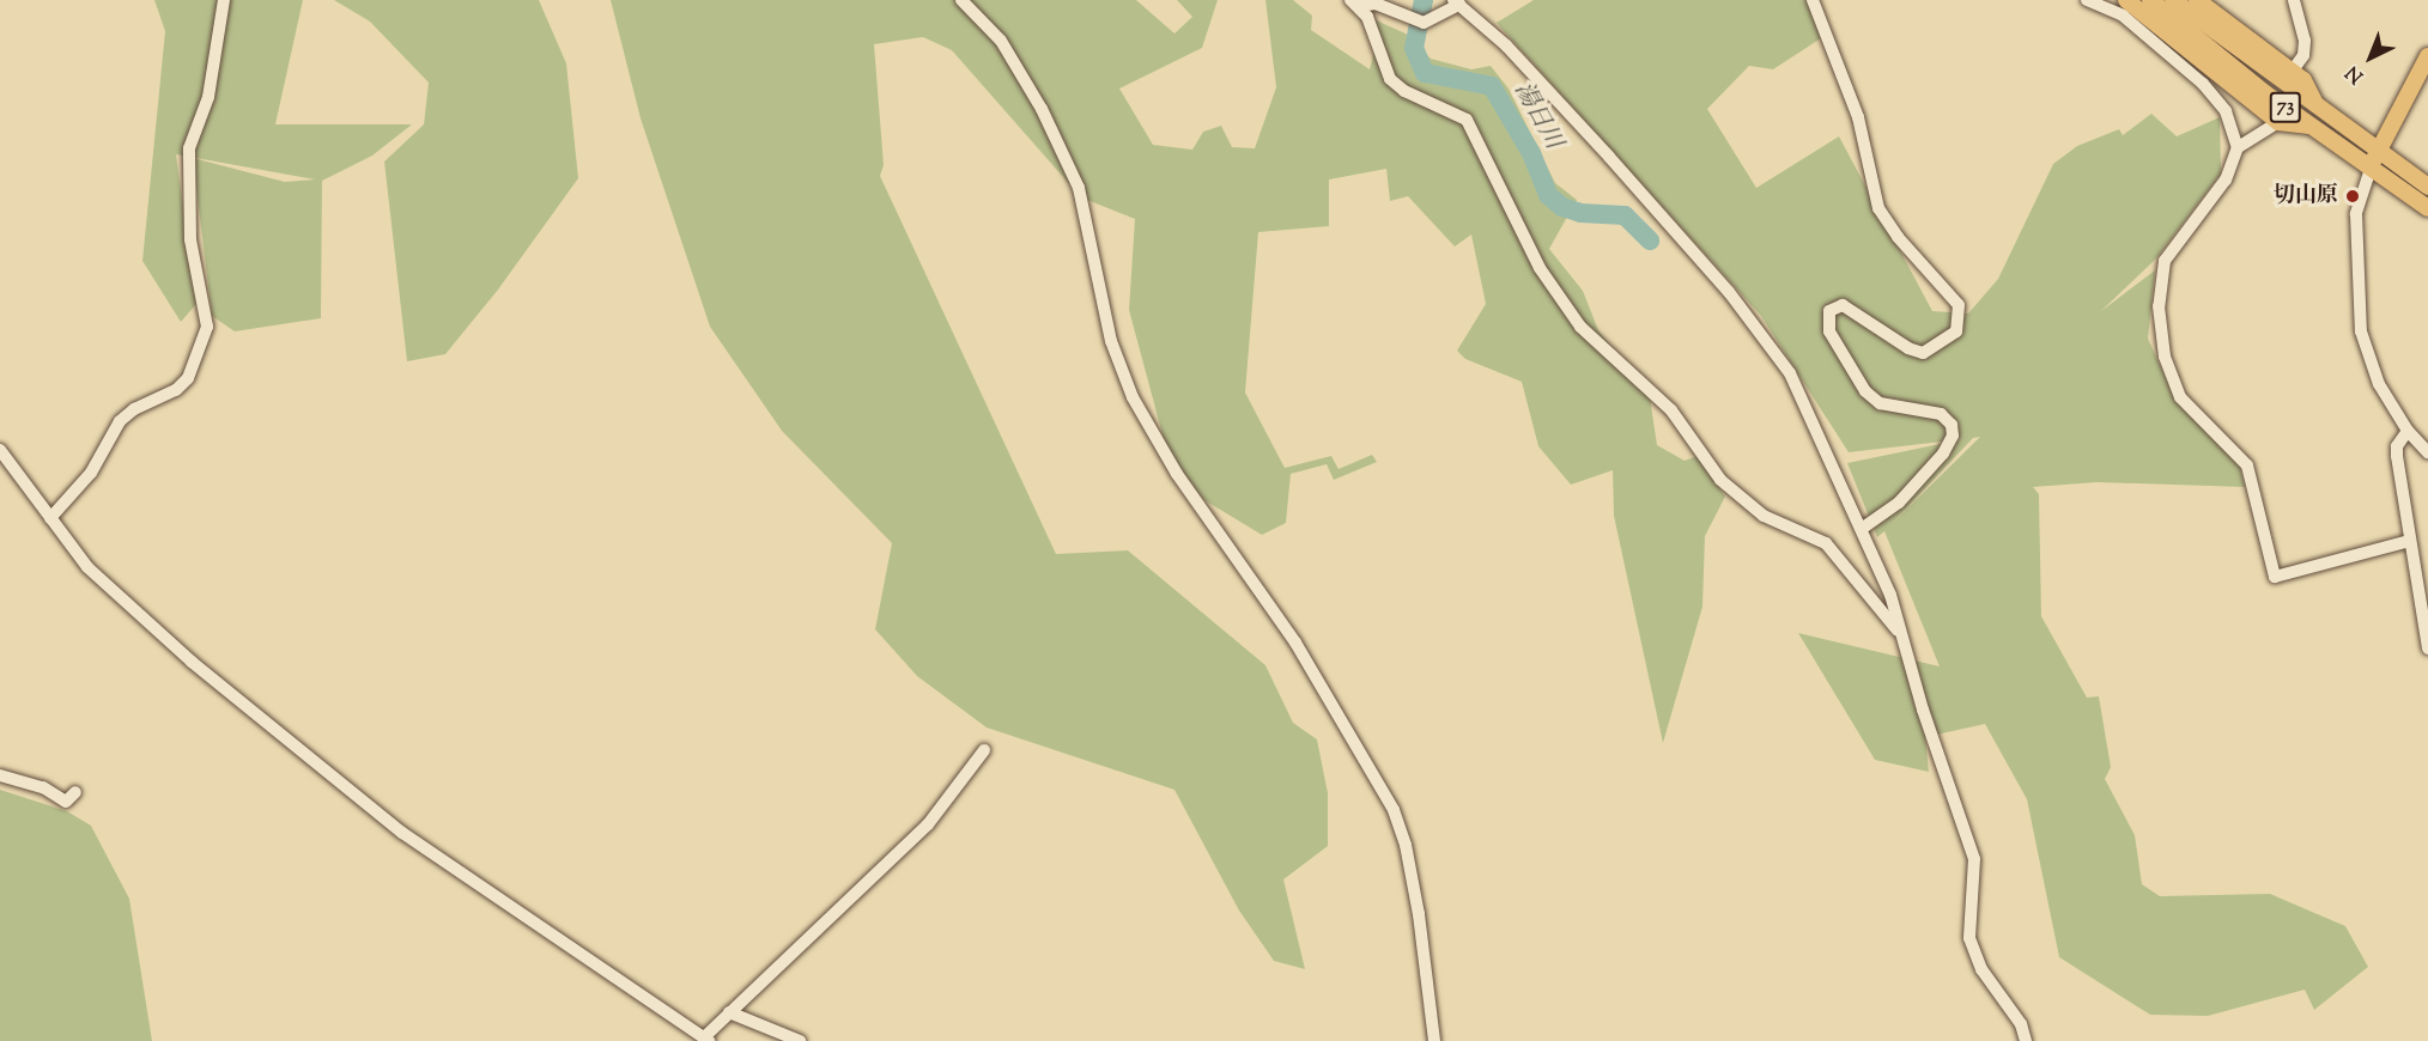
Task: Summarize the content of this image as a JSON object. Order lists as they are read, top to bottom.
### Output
{
  "streets": {
    "main road": ["73"]
  },
  "water": ["湯日川"],
  "places": ["切山原"],
  "north": "bottom left"
}
